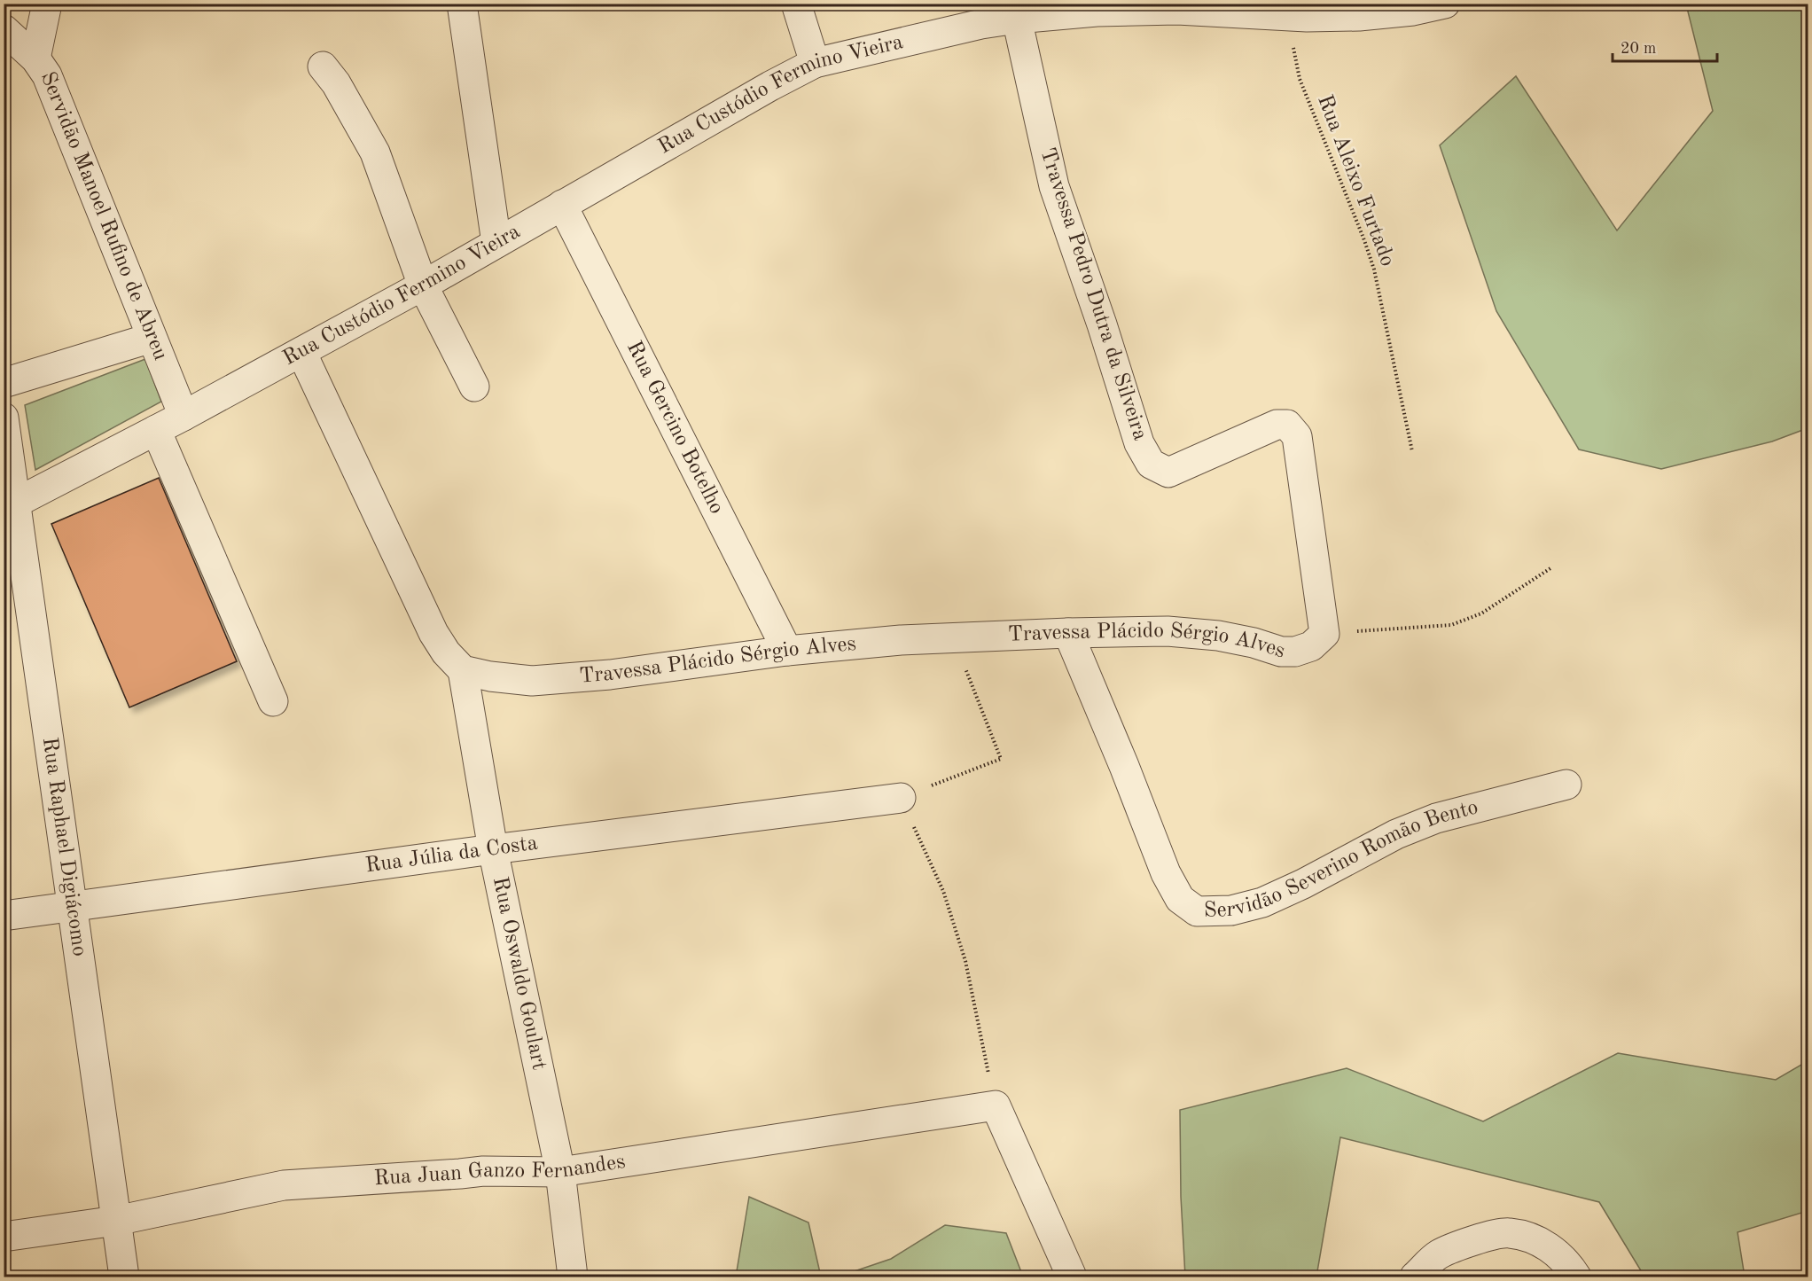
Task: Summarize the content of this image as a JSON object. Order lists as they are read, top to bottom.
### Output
{
  "streets": {
    "street": [
      "Rua Custódio Fermino Vieira",
      "Servidão Manoel Rufino de Abreu",
      "Travessa Pedro Dutra da Silveira",
      "Rua Gercino Botelho",
      "Travessa Plácido Sérgio Alves",
      "Rua Raphael Digiácomo",
      "Rua Júlia da Costa",
      "Servidão Severino Romão Bento",
      "Rua Oswaldo Goulart",
      "Rua Juan Ganzo Fernandes"
    ],
    "path": ["Rua Aleixo Furtado"]
  },
  "crossings": [
    ["Rua Custódio Fermino Vieira", "Rua Aleixo Furtado"],
    ["Rua Custódio Fermino Vieira", "Servidão Manoel Rufino de Abreu"],
    ["Rua Custódio Fermino Vieira", "Travessa Pedro Dutra da Silveira"],
    ["Rua Custódio Fermino Vieira", "Rua Gercino Botelho"],
    ["Rua Custódio Fermino Vieira", "Rua Raphael Digiácomo"],
    ["Travessa Pedro Dutra da Silveira", "Travessa Plácido Sérgio Alves"],
    ["Rua Gercino Botelho", "Travessa Plácido Sérgio Alves"],
    ["Travessa Plácido Sérgio Alves", "Servidão Severino Romão Bento"],
    ["Travessa Plácido Sérgio Alves", "Rua Oswaldo Goulart"],
    ["Rua Raphael Digiácomo", "Rua Júlia da Costa"],
    ["Rua Raphael Digiácomo", "Rua Juan Ganzo Fernandes"],
    ["Rua Júlia da Costa", "Rua Oswaldo Goulart"],
    ["Rua Oswaldo Goulart", "Rua Juan Ganzo Fernandes"]
  ],
  "scale_bar": "20 m"
}
